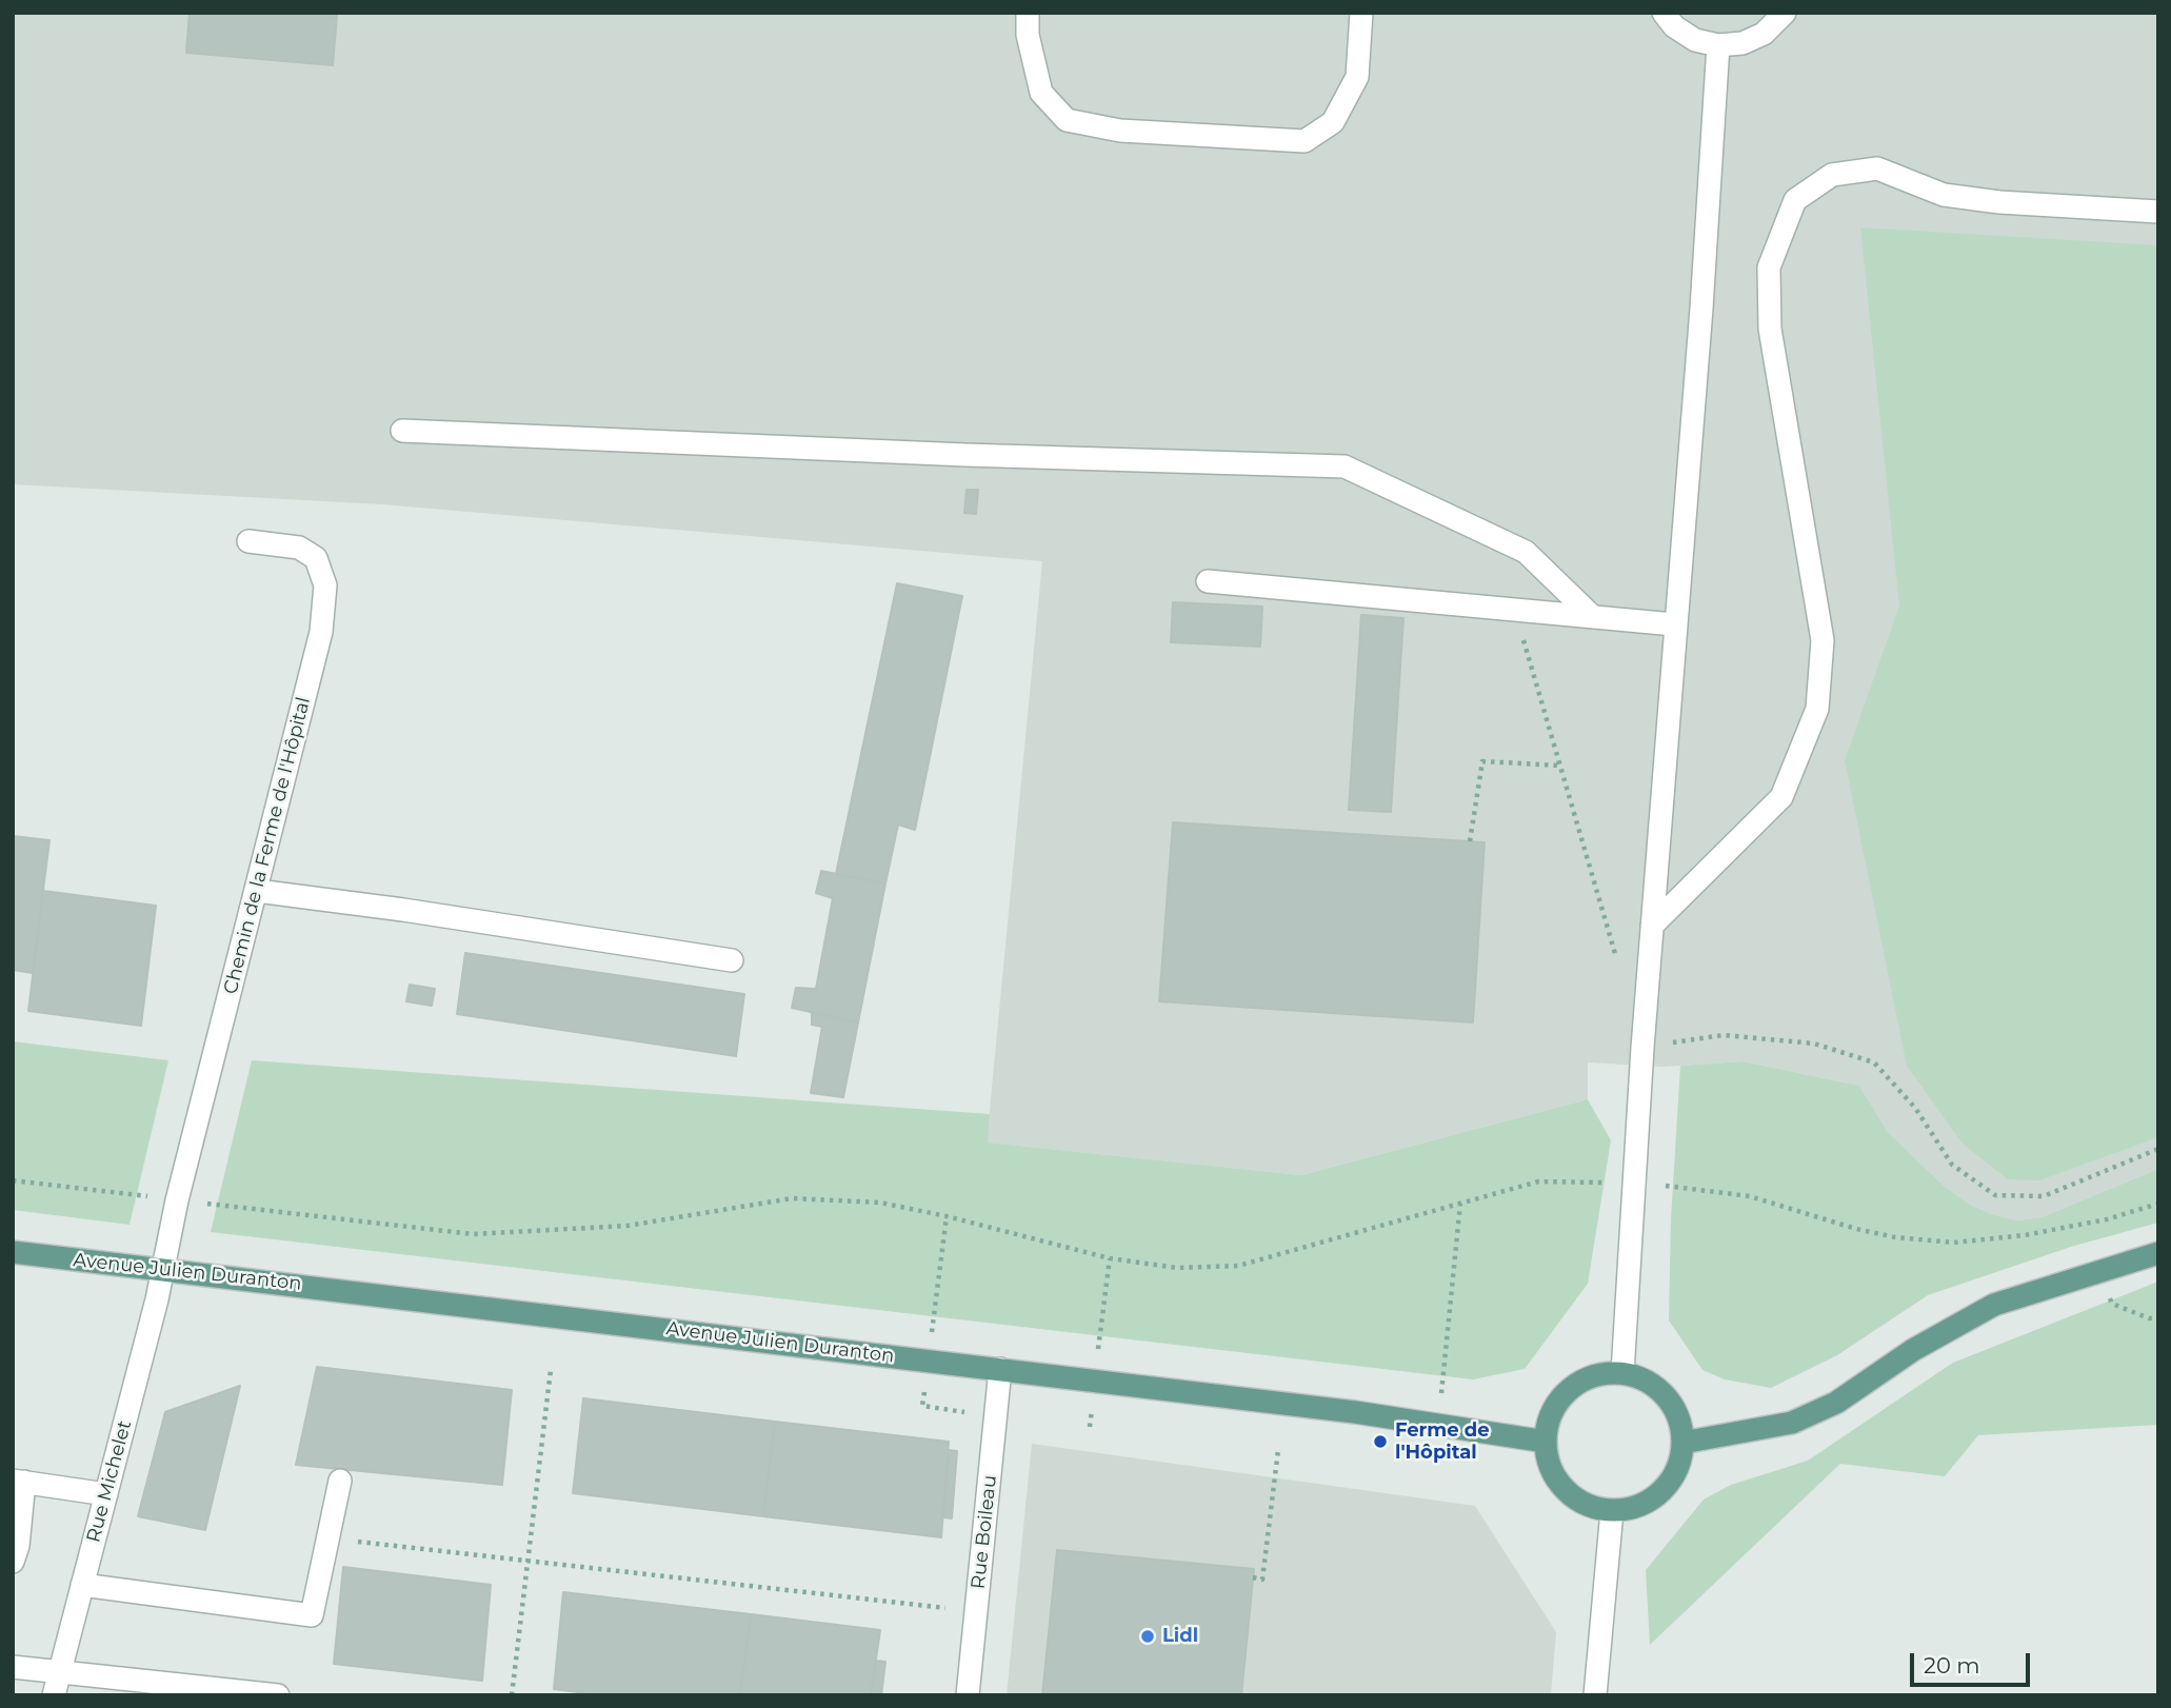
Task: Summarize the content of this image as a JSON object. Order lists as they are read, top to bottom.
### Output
{
  "streets": {
    "main road": ["Avenue Julien Duranton"],
    "street": ["Chemin de la Ferme de l'Hôpital", "Rue Michelet", "Rue Boileau"]
  },
  "crossings": [
    ["Chemin de la Ferme de l'Hôpital", "Avenue Julien Duranton"],
    ["Chemin de la Ferme de l'Hôpital", "Rue Michelet"],
    ["Avenue Julien Duranton", "Rue Michelet"],
    ["Avenue Julien Duranton", "Rue Boileau"]
  ],
  "places": ["Ferme de l'Hôpital", "Lidl"],
  "scale_bar": "20 m"
}
